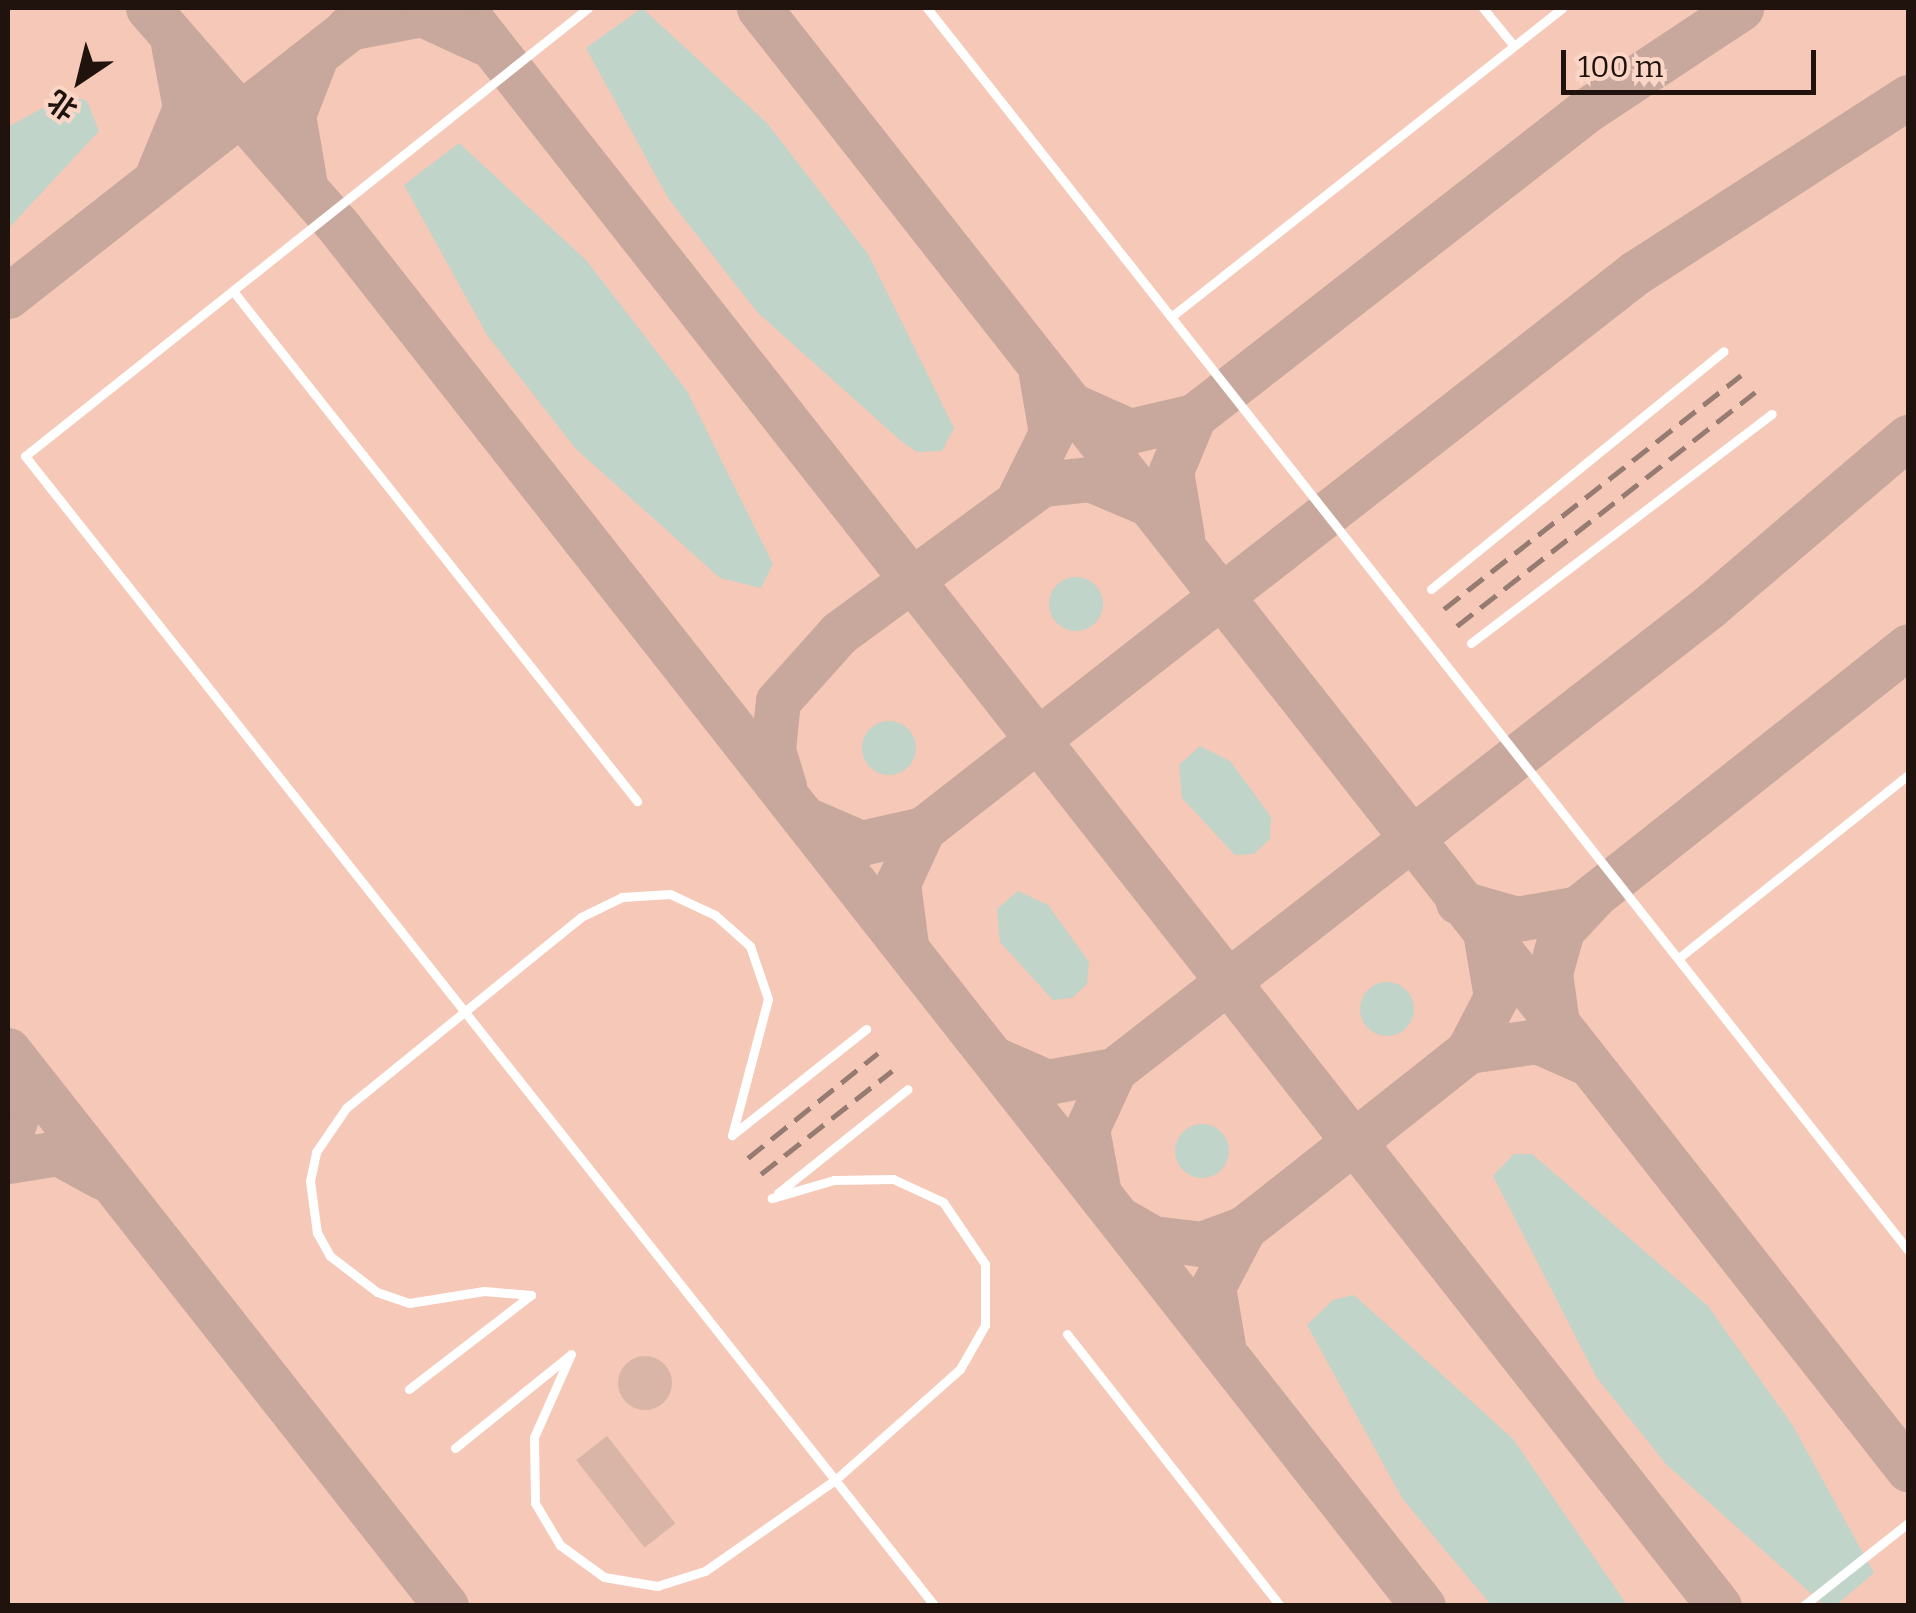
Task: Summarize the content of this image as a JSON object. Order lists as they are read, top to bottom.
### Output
{
  "scale_bar": "100 m",
  "north": "bottom left"
}
